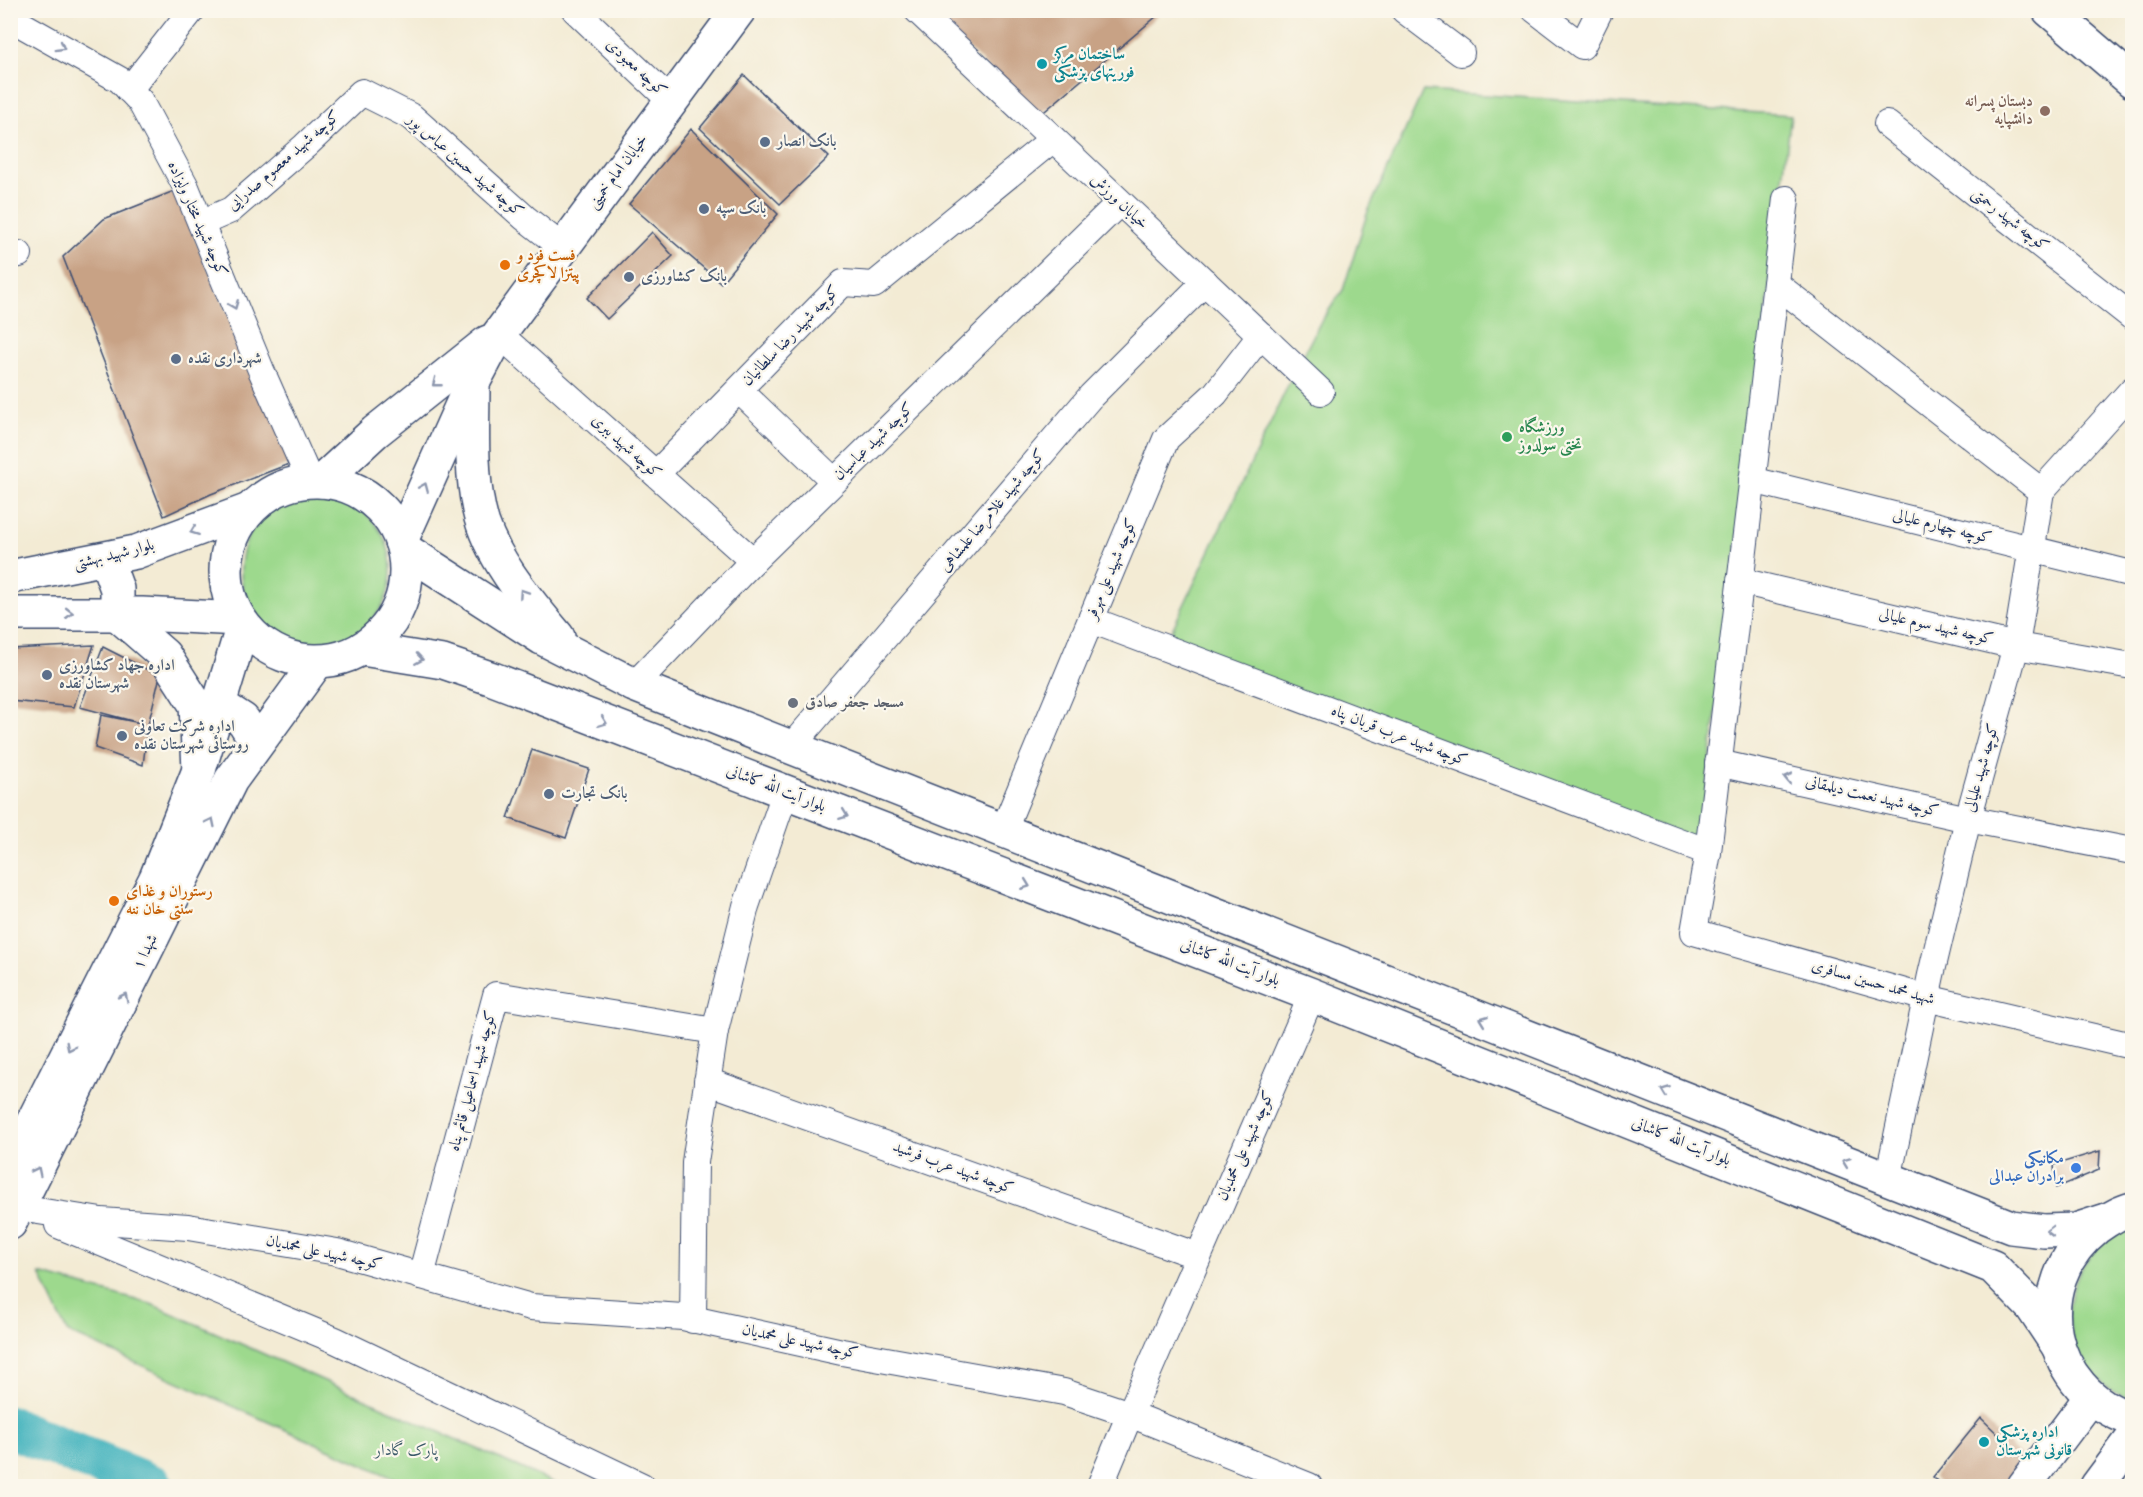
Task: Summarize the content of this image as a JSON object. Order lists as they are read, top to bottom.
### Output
{
  "streets": {
    "main road": [
      "خیابان امام خمینی",
      "بلوار شهید بهشتی",
      "بلوار آیت الله کاشانی",
      "شهدا ۱"
    ],
    "street": [
      "کوچه معبودی",
      "کوچه شهید معصوم صدرایی",
      "کوچه شهید حسین عباس پور",
      "خیابان ورزش",
      "کوچه شهید مختار ولیزاده",
      "کوچه شهید رحمتی",
      "کوچه شهید رضا سلطانیان",
      "کوچه شهید عباسیان",
      "کوچه شهید ببری",
      "کوچه شهید غلامرضا علمشاهی",
      "کوچه چهارم علیالی",
      "کوچه شهید علی مهرفر",
      "کوچه شهید سوم علیالی",
      "کوچه شهید عرب قربان پناه",
      "کوچه شهید علیالی",
      "کوچه شهید نعمت دیلمقانی",
      "شهید محمد حسین مسافری",
      "کوچه شهید اسماعیل قائم پناه",
      "کوچه شهید علی محمدیان",
      "کوچه شهید عرب فرشید"
    ]
  },
  "crossings": [
    ["کوچه معبودی", "خیابان امام خمینی"],
    ["کوچه شهید معصوم صدرایی", "کوچه شهید حسین عباس پور"],
    ["کوچه شهید معصوم صدرایی", "کوچه شهید مختار ولیزاده"],
    ["کوچه شهید حسین عباس پور", "خیابان امام خمینی"],
    ["خیابان امام خمینی", "کوچه شهید ببری"],
    ["خیابان ورزش", "کوچه شهید رضا سلطانیان"],
    ["خیابان ورزش", "کوچه شهید عباسیان"],
    ["خیابان ورزش", "کوچه شهید غلامرضا علمشاهی"],
    ["خیابان ورزش", "کوچه شهید علی مهرفر"],
    ["کوچه شهید مختار ولیزاده", "بلوار شهید بهشتی"],
    ["کوچه شهید مختار ولیزاده", "بلوار آیت الله کاشانی"],
    ["کوچه شهید مختار ولیزاده", "شهدا ۱"],
    ["کوچه شهید رضا سلطانیان", "کوچه شهید ببری"],
    ["کوچه شهید عباسیان", "کوچه شهید ببری"],
    ["کوچه چهارم علیالی", "کوچه شهید علیالی"],
    ["بلوار شهید بهشتی", "بلوار آیت الله کاشانی"],
    ["بلوار شهید بهشتی", "شهدا ۱"],
    ["کوچه شهید علی مهرفر", "کوچه شهید عرب قربان پناه"],
    ["کوچه شهید سوم علیالی", "کوچه شهید علیالی"],
    ["کوچه شهید عرب قربان پناه", "شهید محمد حسین مسافری"],
    ["کوچه شهید علیالی", "کوچه شهید نعمت دیلمقانی"],
    ["کوچه شهید علیالی", "شهید محمد حسین مسافری"],
    ["بلوار آیت الله کاشانی", "شهدا ۱"],
    ["بلوار آیت الله کاشانی", "کوچه شهید علی محمدیان"],
    ["شهدا ۱", "کوچه شهید علی محمدیان"],
    ["کوچه شهید اسماعیل قائم پناه", "کوچه شهید علی محمدیان"],
    ["کوچه شهید علی محمدیان", "کوچه شهید عرب فرشید"]
  ],
  "one_way": ["کوچه شهید مختار ولیزاده", "کوچه شهید نعمت دیلمقانی"],
  "parks": ["پارک گادار"],
  "places": [
    "ساختمان مرکز فوریتهای پزشکی",
    "دبستان پسرانه دانشپایه",
    "بانک انصار",
    "بانک سپه",
    "فست فود و پیتزا لاکچری",
    "بانک کشاورزی",
    "شهرداری نقده",
    "ورزشگاه تختی سولدوز",
    "اداره جهاد کشاورزی شهرستان نقده",
    "مسجد جعفر صادق",
    "اداره شرکت تعاونی روستائی شهرستان نقده",
    "بانک تجارت",
    "رستوران و غذای سنتی خان ننه",
    "مکانیکی برادران عبدالی",
    "اداره پزشکی قانونی شهرستان"
  ]
}
